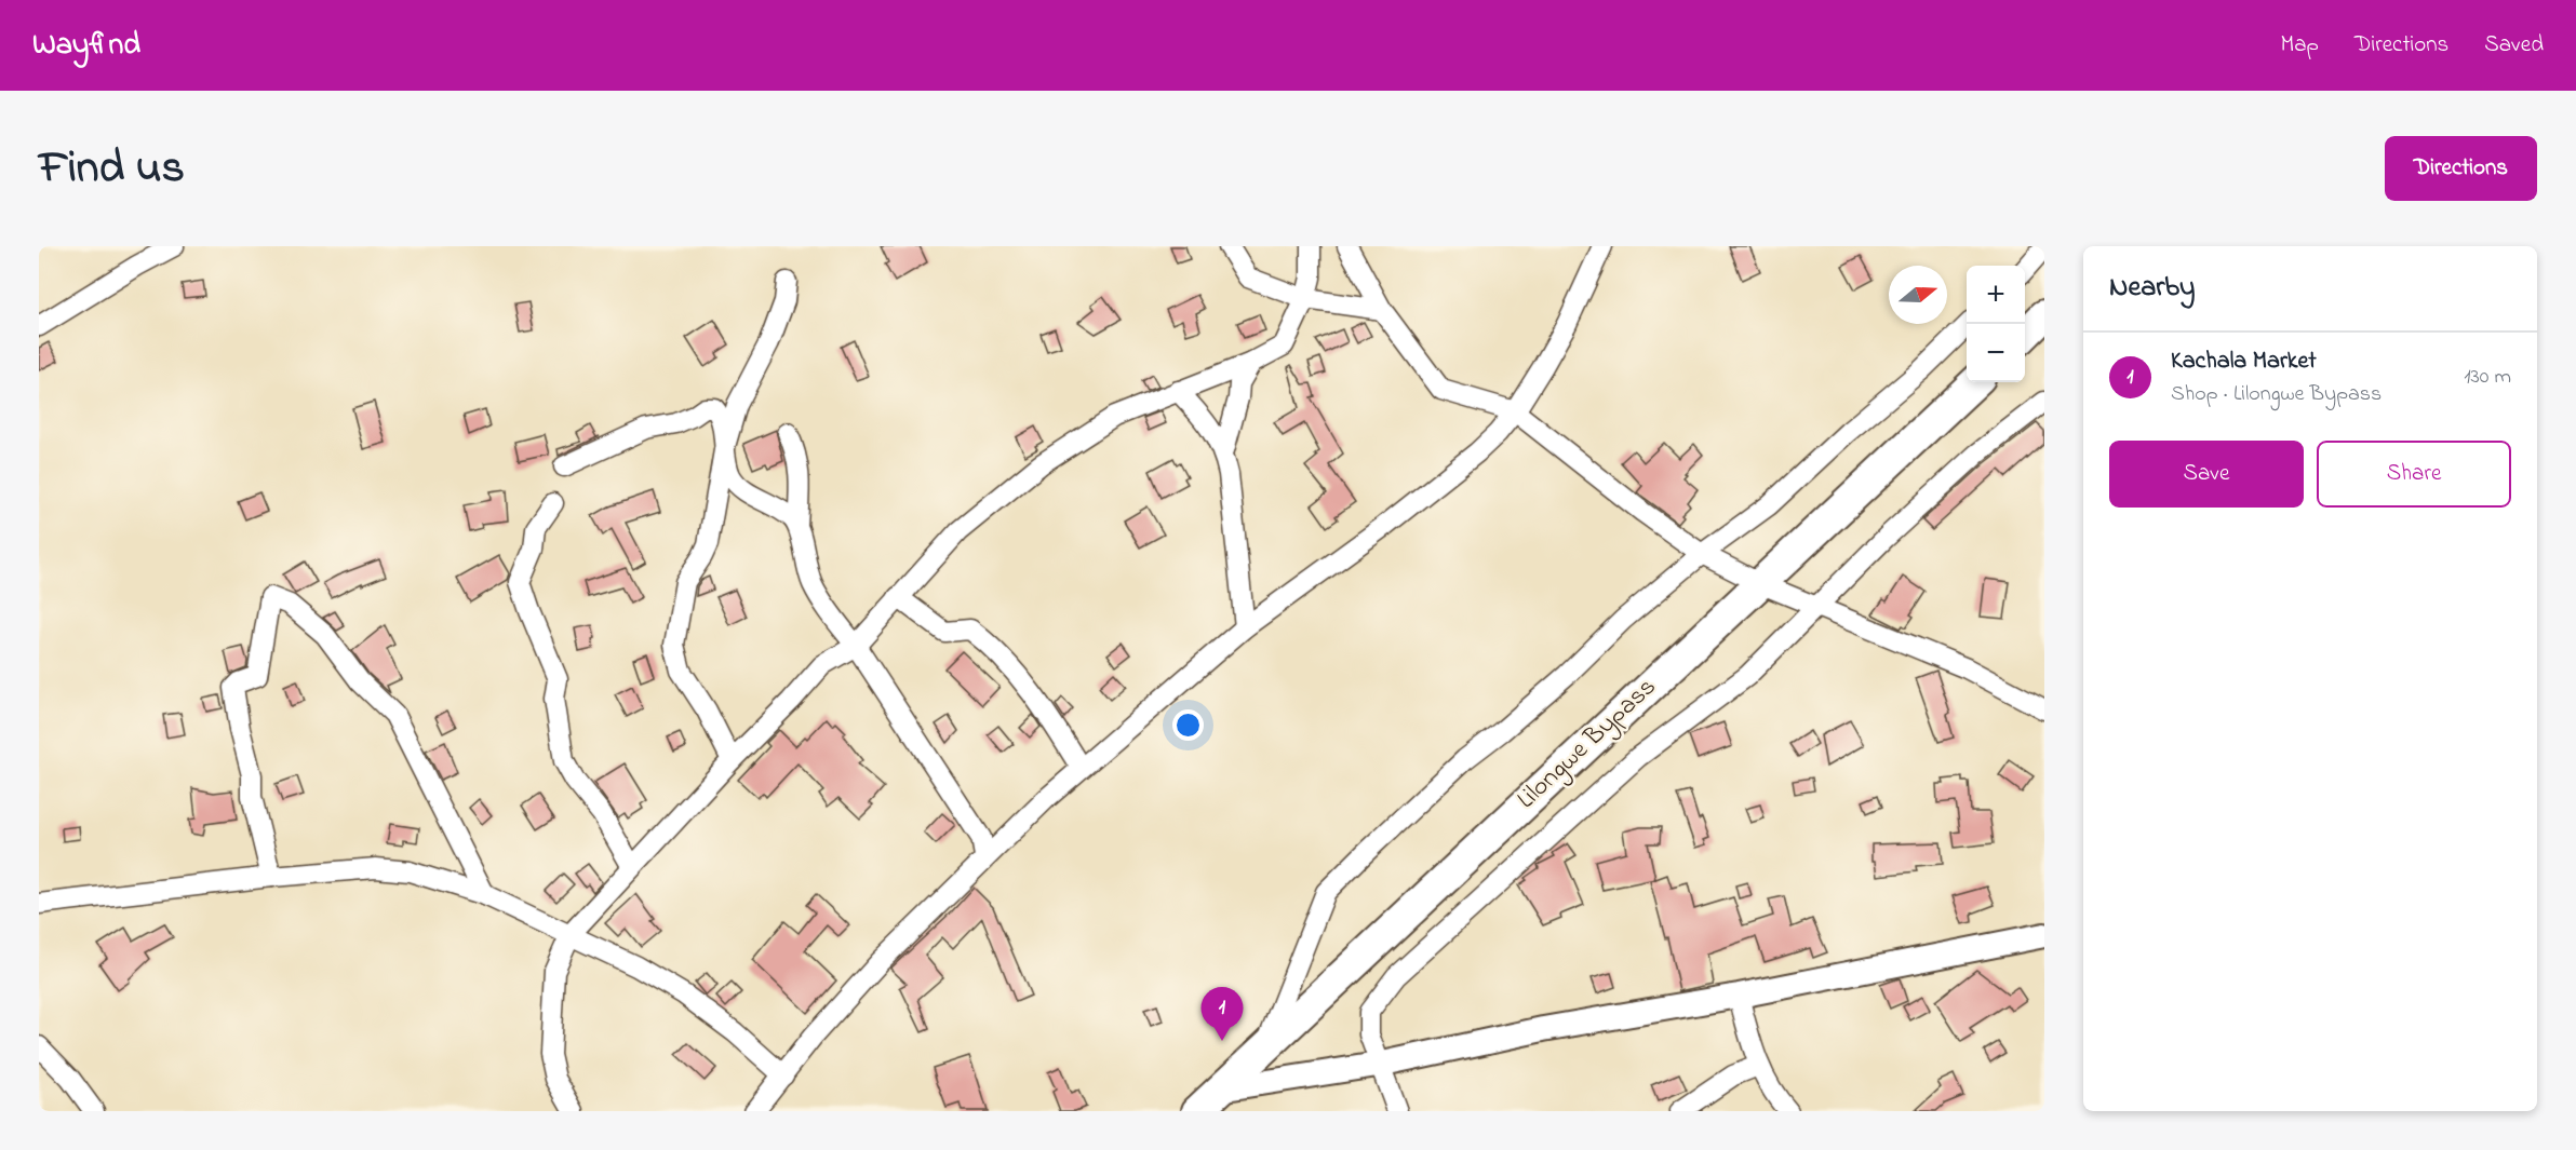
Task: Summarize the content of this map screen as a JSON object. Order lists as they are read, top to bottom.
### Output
{
  "streets": {
    "main road": ["Lilongwe Bypass"]
  },
  "north": "right",
  "page": {
    "header": "Wayfind",
    "nav": ["Map", "Directions", "Saved"],
    "title": "Find us",
    "buttons": [
      "Directions",
      ["Save", "Share"]
    ],
    "heading": "Nearby",
    "map_buttons": ["+", "−"],
    "list": [
      {
        "mark": "1",
        "name": "Kachala Market",
        "note": "Shop · Lilongwe Bypass",
        "value": "130 m"
      }
    ],
    "pins": "1"
  }
}
